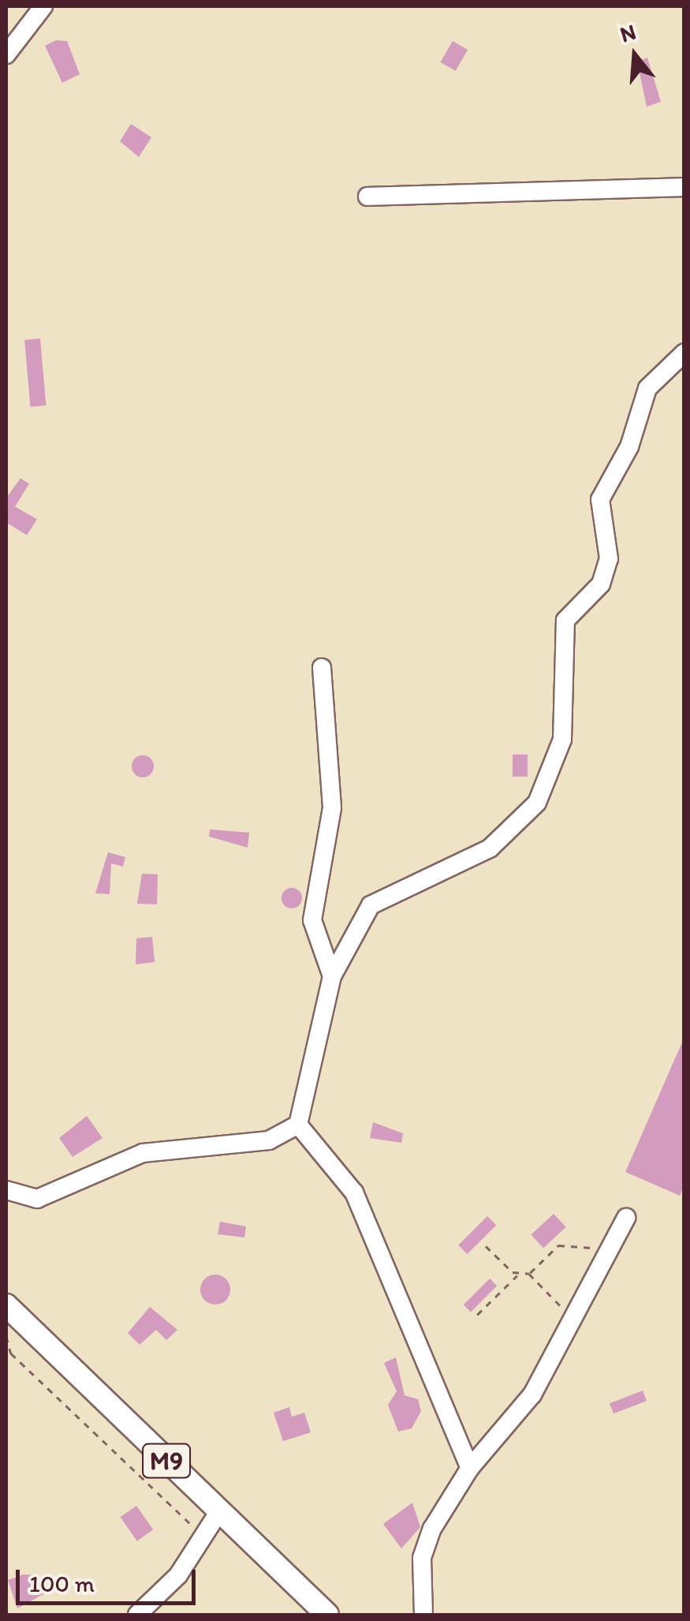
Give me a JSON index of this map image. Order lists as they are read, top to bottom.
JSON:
{
  "streets": {
    "main road": ["M9"]
  },
  "scale_bar": "100 m",
  "north": "top"
}
